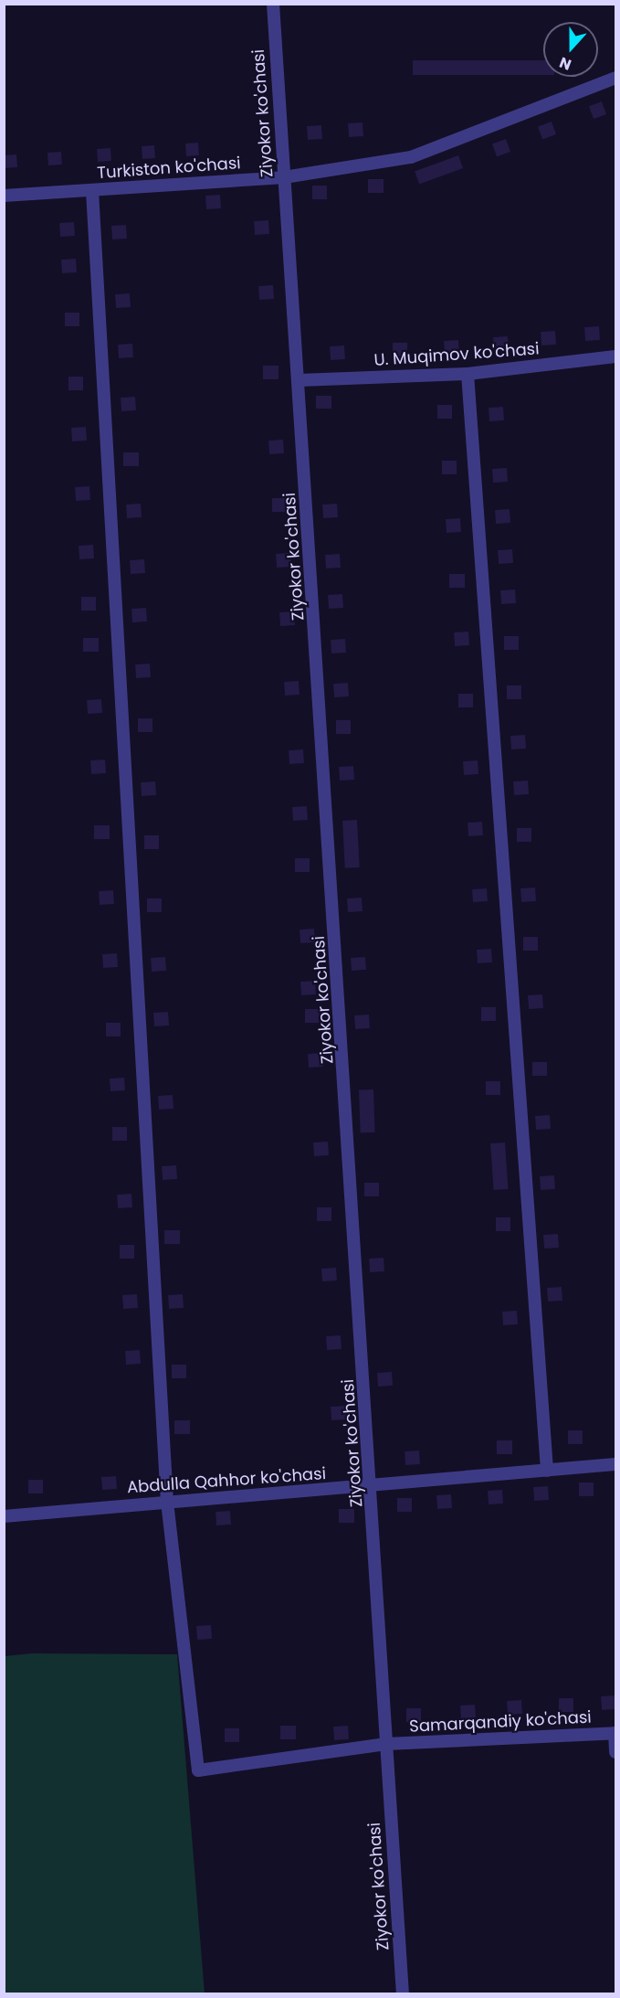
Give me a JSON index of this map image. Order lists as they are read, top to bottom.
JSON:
{
  "streets": {
    "street": [
      "Ziyokor ko'chasi",
      "Turkiston ko'chasi",
      "U. Muqimov ko'chasi",
      "Abdulla Qahhor ko'chasi",
      "Samarqandiy ko'chasi"
    ]
  },
  "crossings": [
    ["Ziyokor ko'chasi", "Turkiston ko'chasi"],
    ["Ziyokor ko'chasi", "U. Muqimov ko'chasi"],
    ["Ziyokor ko'chasi", "Abdulla Qahhor ko'chasi"],
    ["Ziyokor ko'chasi", "Samarqandiy ko'chasi"],
    ["Abdulla Qahhor ko'chasi", "Samarqandiy ko'chasi"]
  ],
  "north": "bottom"
}
